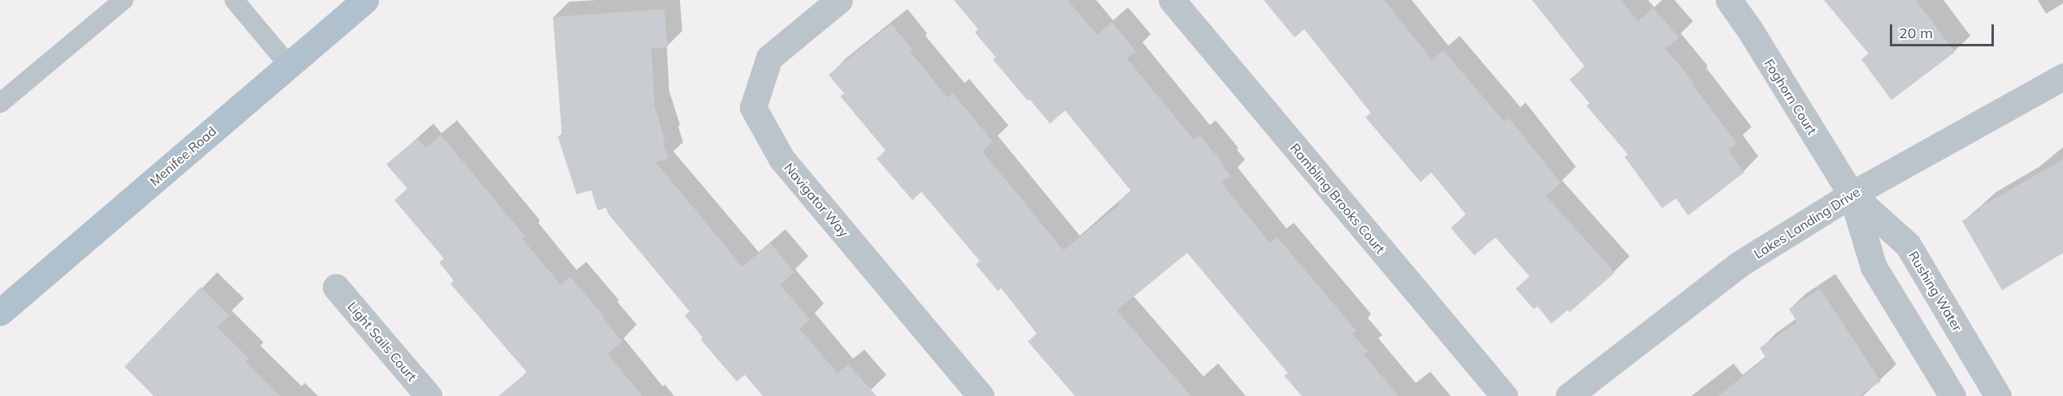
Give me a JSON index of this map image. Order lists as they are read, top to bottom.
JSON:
{
  "streets": {
    "main road": ["Menifee Road"],
    "street": [
      "Foghorn Court",
      "Rambling Brooks Court",
      "Navigator Way",
      "Lakes Landing Drive",
      "Rushing Water",
      "Light Sails Court"
    ]
  },
  "crossings": [
    ["Foghorn Court", "Lakes Landing Drive"],
    ["Foghorn Court", "Rushing Water"],
    ["Lakes Landing Drive", "Rushing Water"]
  ],
  "scale_bar": "20 m"
}
